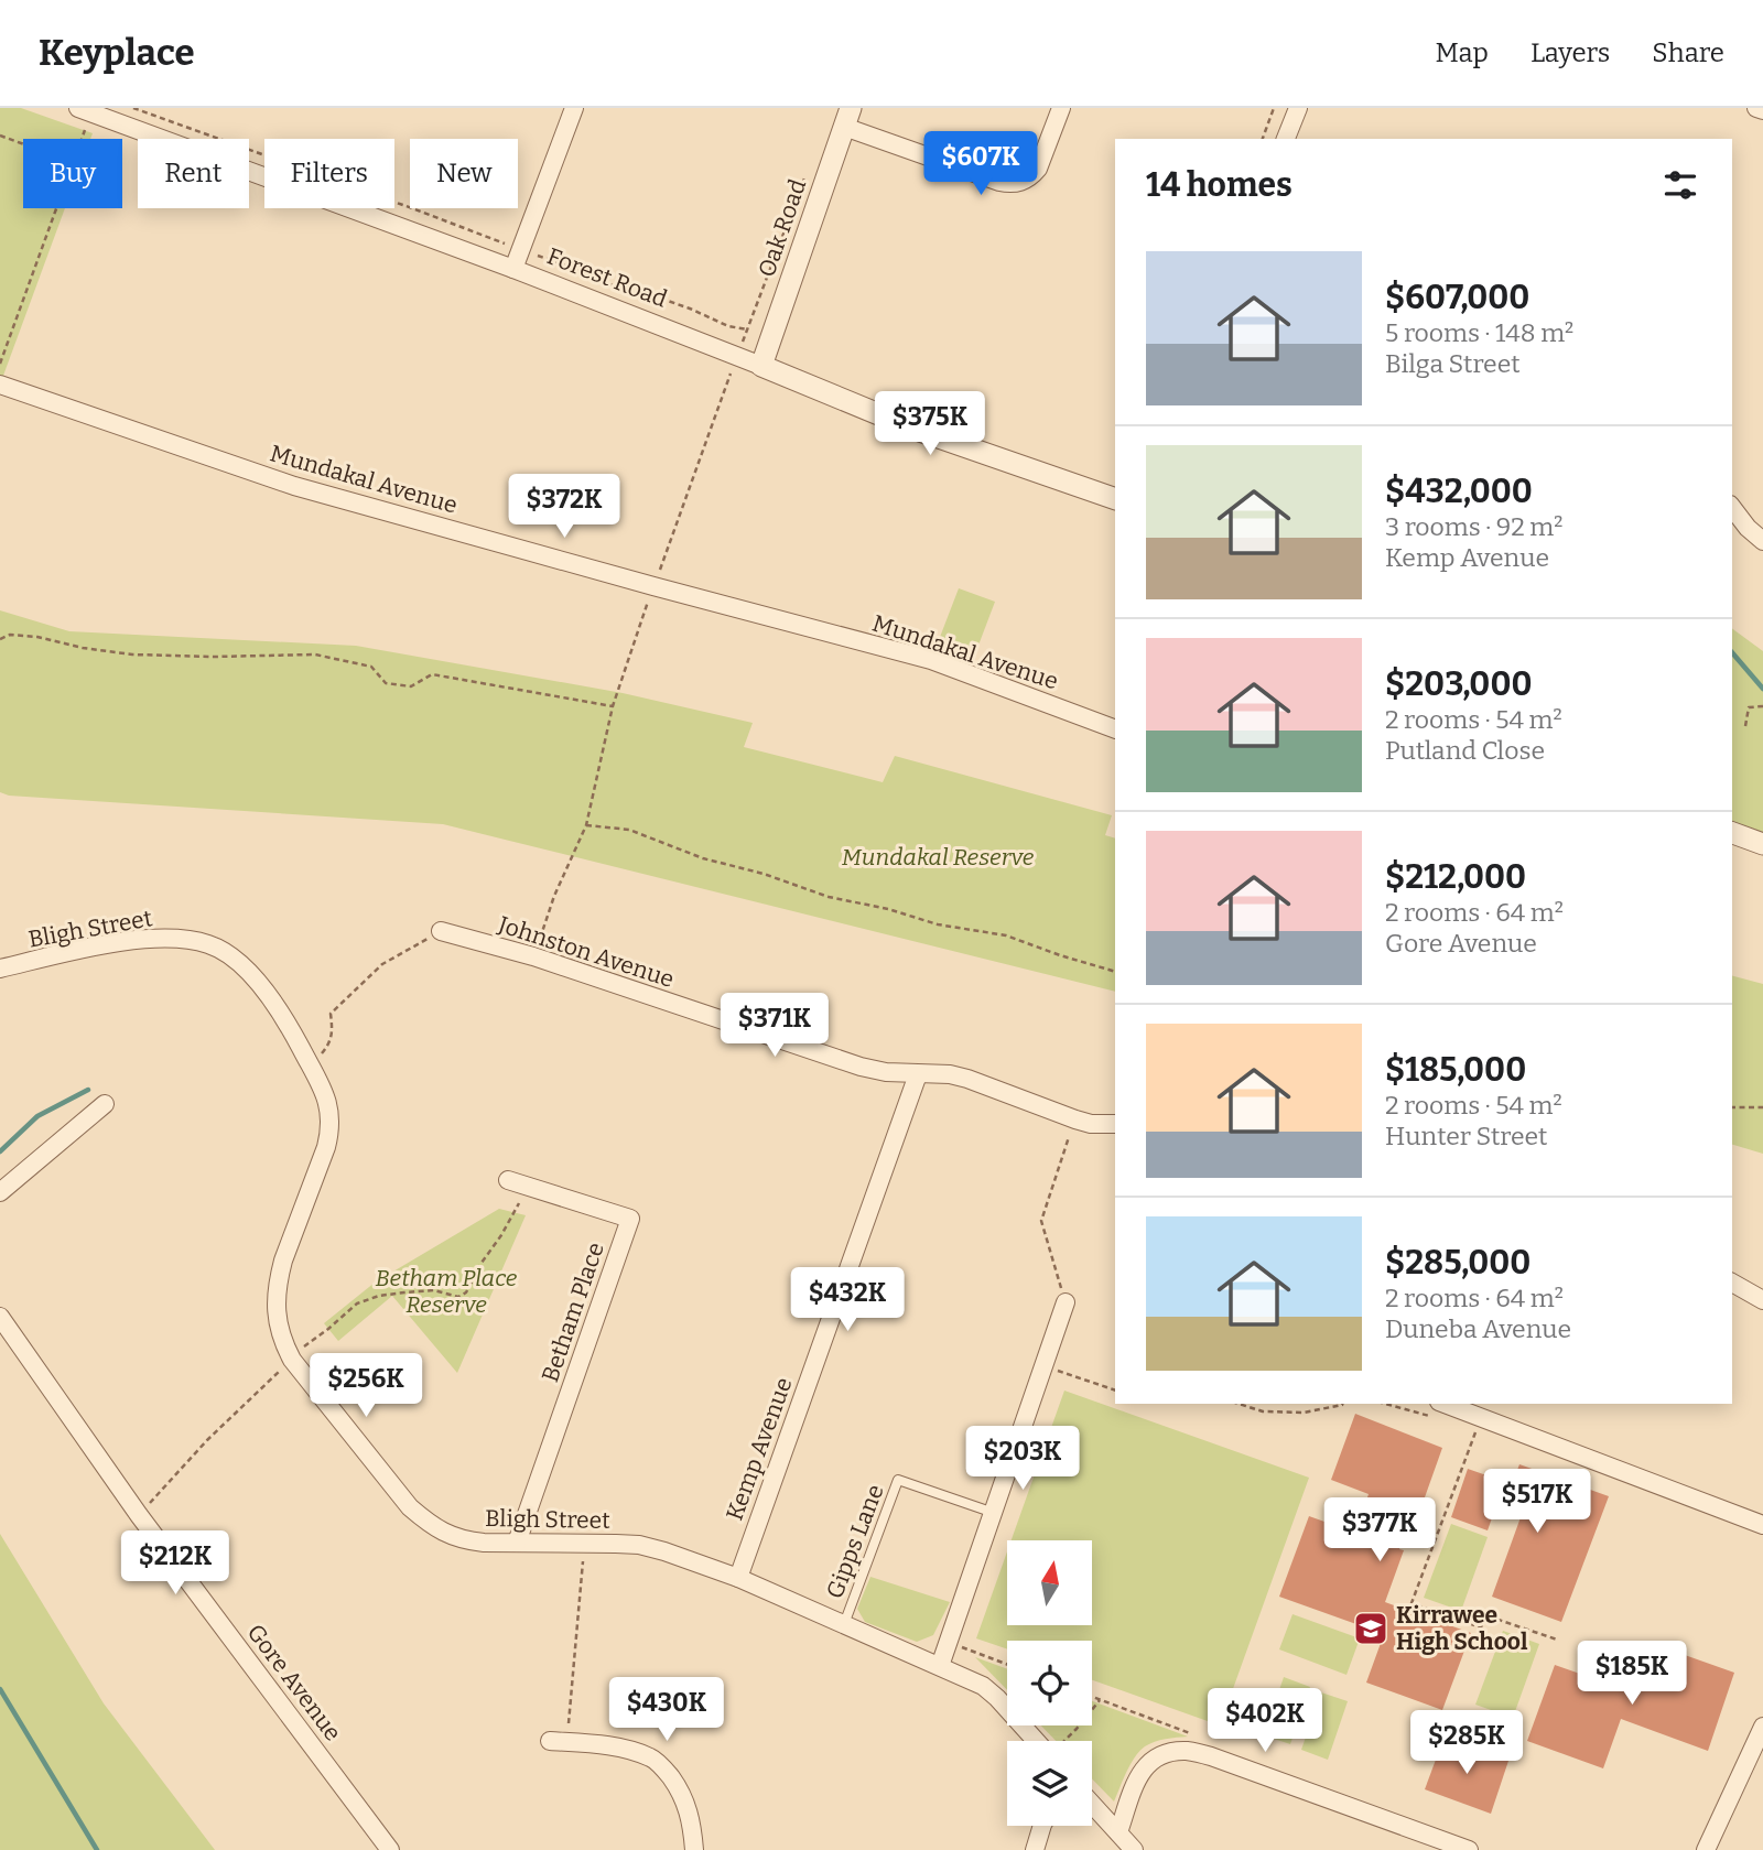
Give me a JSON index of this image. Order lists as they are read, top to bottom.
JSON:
{
  "streets": {
    "street": [
      "Oak Road",
      "Forest Road",
      "Mundakal Avenue",
      "Bligh Street",
      "Johnston Avenue",
      "Betham Place",
      "Kemp Avenue",
      "Gore Avenue"
    ],
    "lane": ["Gipps Lane"]
  },
  "crossings": [
    ["Oak Road", "Forest Road"],
    ["Bligh Street", "Betham Place"],
    ["Bligh Street", "Kemp Avenue"],
    ["Bligh Street", "Gipps Lane"],
    ["Johnston Avenue", "Kemp Avenue"]
  ],
  "parks": ["Mundakal Reserve", "Betham Place Reserve"],
  "places": {
    "school or university": ["Kirrawee High School"]
  },
  "north": "top",
  "page": {
    "header": "Keyplace",
    "nav": ["Map", "Layers", "Share"],
    "price": [
      "$607K",
      "$375K",
      "$372K",
      "$371K",
      "$432K",
      "$256K",
      "$203K",
      "$517K",
      "$377K",
      "$212K",
      "$185K",
      "$430K",
      "$402K",
      "$285K"
    ],
    "chip": [
      "Buy",
      "Rent",
      "Filters",
      "New"
    ],
    "heading": "14 homes",
    "list": [
      {
        "name": "$607,000",
        "note": "5 rooms · 148 m² · Bilga Street"
      },
      {
        "name": "$432,000",
        "note": "3 rooms · 92 m² · Kemp Avenue"
      },
      {
        "name": "$203,000",
        "note": "2 rooms · 54 m² · Putland Close"
      },
      {
        "name": "$212,000",
        "note": "2 rooms · 64 m² · Gore Avenue"
      },
      {
        "name": "$185,000",
        "note": "2 rooms · 54 m² · Hunter Street"
      },
      {
        "name": "$285,000",
        "note": "2 rooms · 64 m² · Duneba Avenue"
      }
    ]
  }
}
